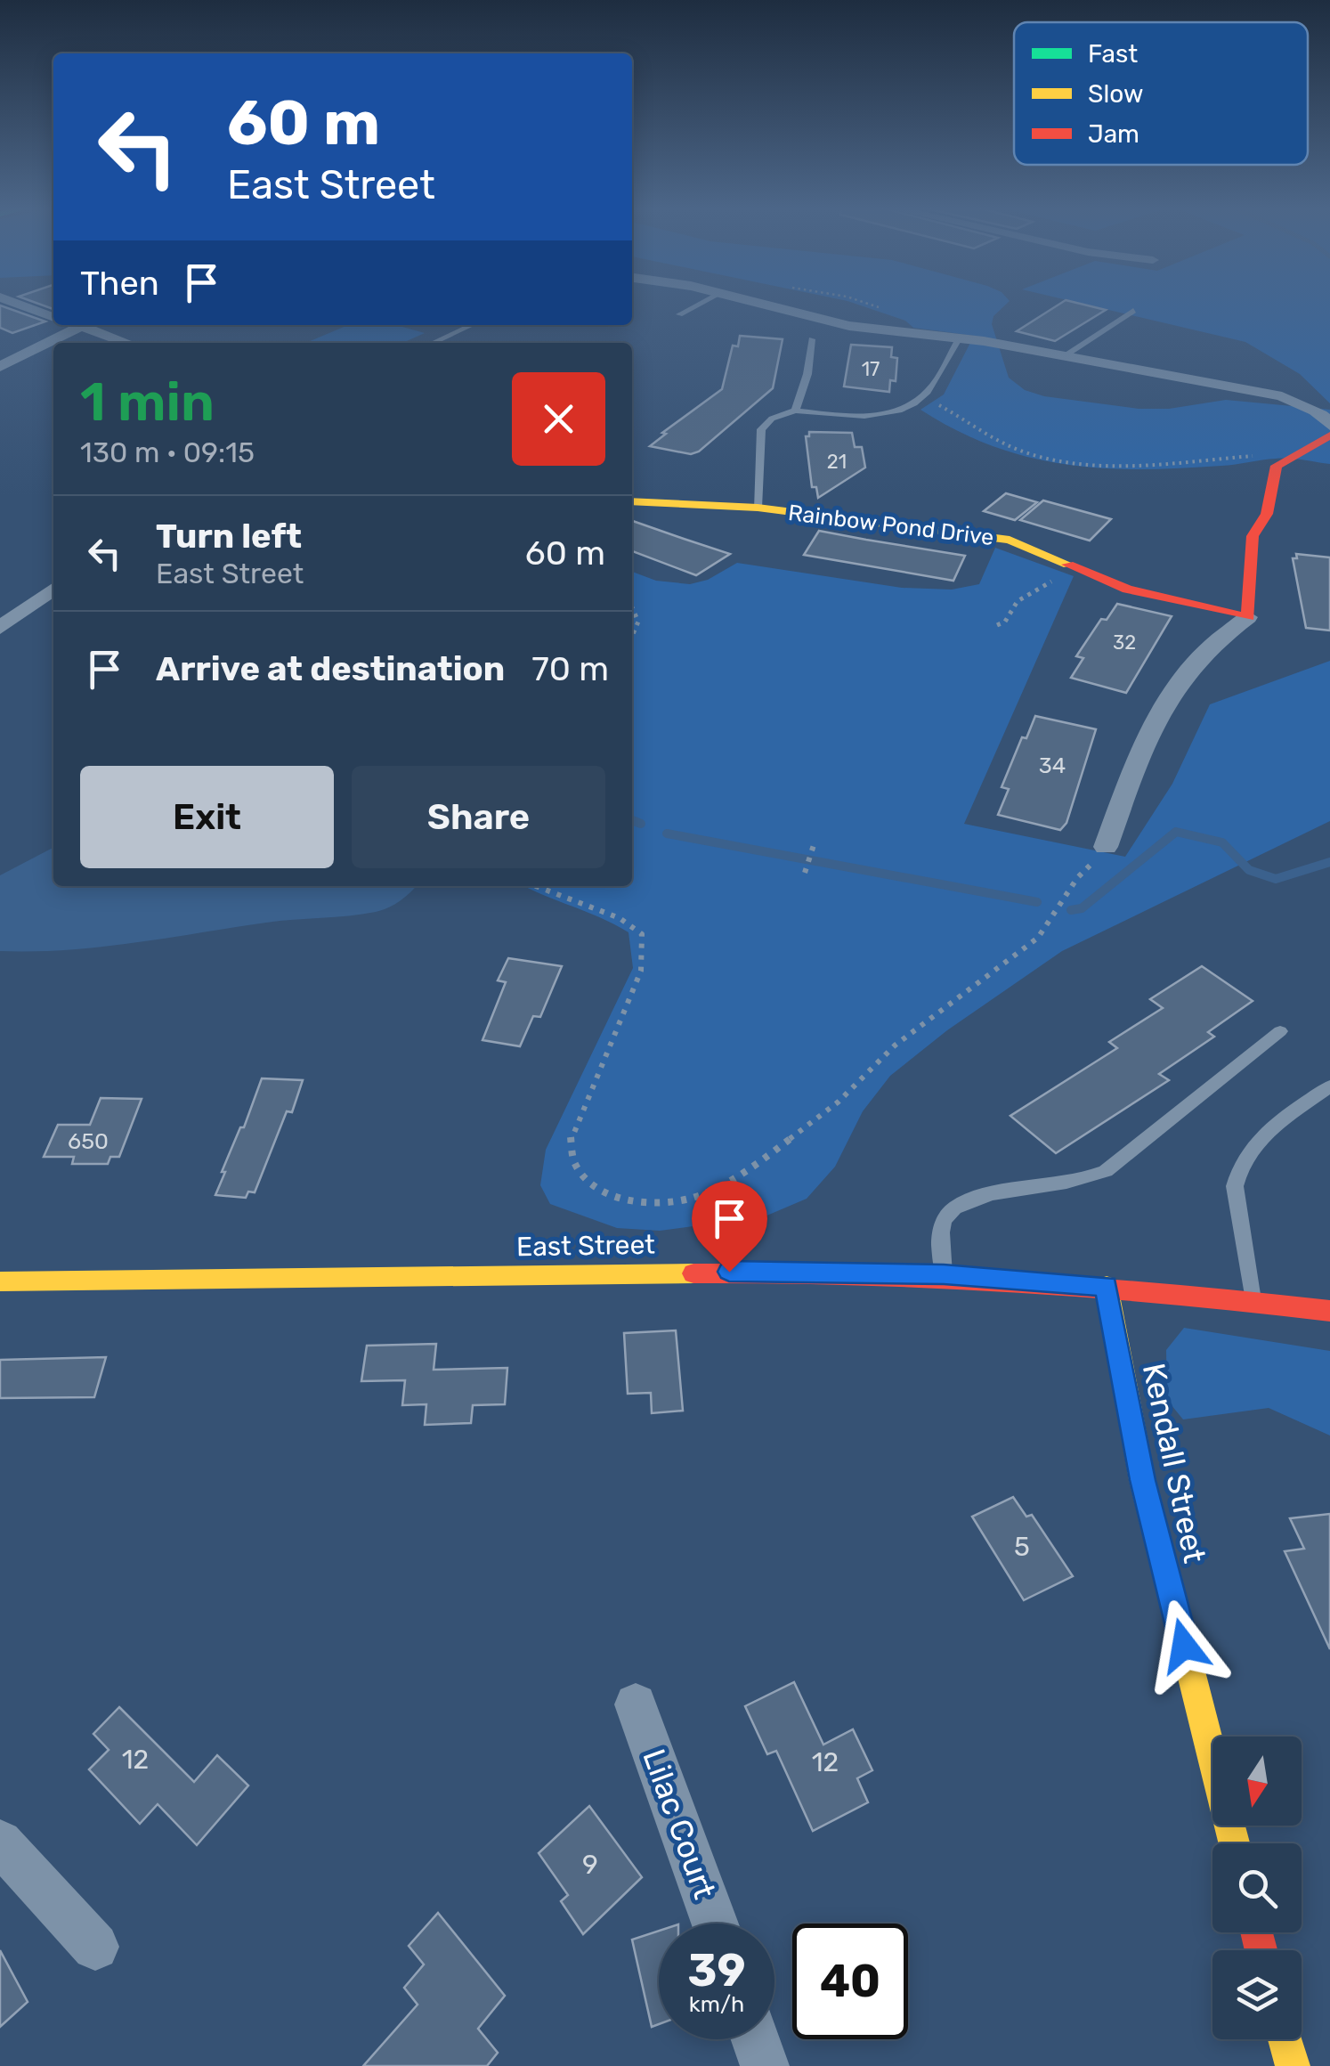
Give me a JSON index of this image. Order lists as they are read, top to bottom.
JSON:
{
  "streets": {
    "street": [
      "Rainbow Pond Drive",
      "East Street",
      "Kendall Street",
      "Lilac Court"
    ]
  },
  "crossings": [
    ["East Street", "Kendall Street"]
  ],
  "house_numbers": [
    "17",
    "21",
    "32",
    "34",
    "650",
    "5",
    "12",
    "12",
    "9"
  ],
  "legend": ["Fast", "Slow", "Jam"],
  "north": "bottom",
  "page": {
    "turn": ["60 m", "East Street"],
    "then": "Then",
    "heading": ["1 min", "130 m · 09:15"],
    "list": [
      {
        "name": "Turn left",
        "note": "East Street",
        "value": "60 m"
      },
      {
        "name": "Arrive at destination",
        "value": "70 m"
      }
    ],
    "buttons": ["Exit", "Share"],
    "speed": "39 km/h",
    "limit": "40"
  }
}
